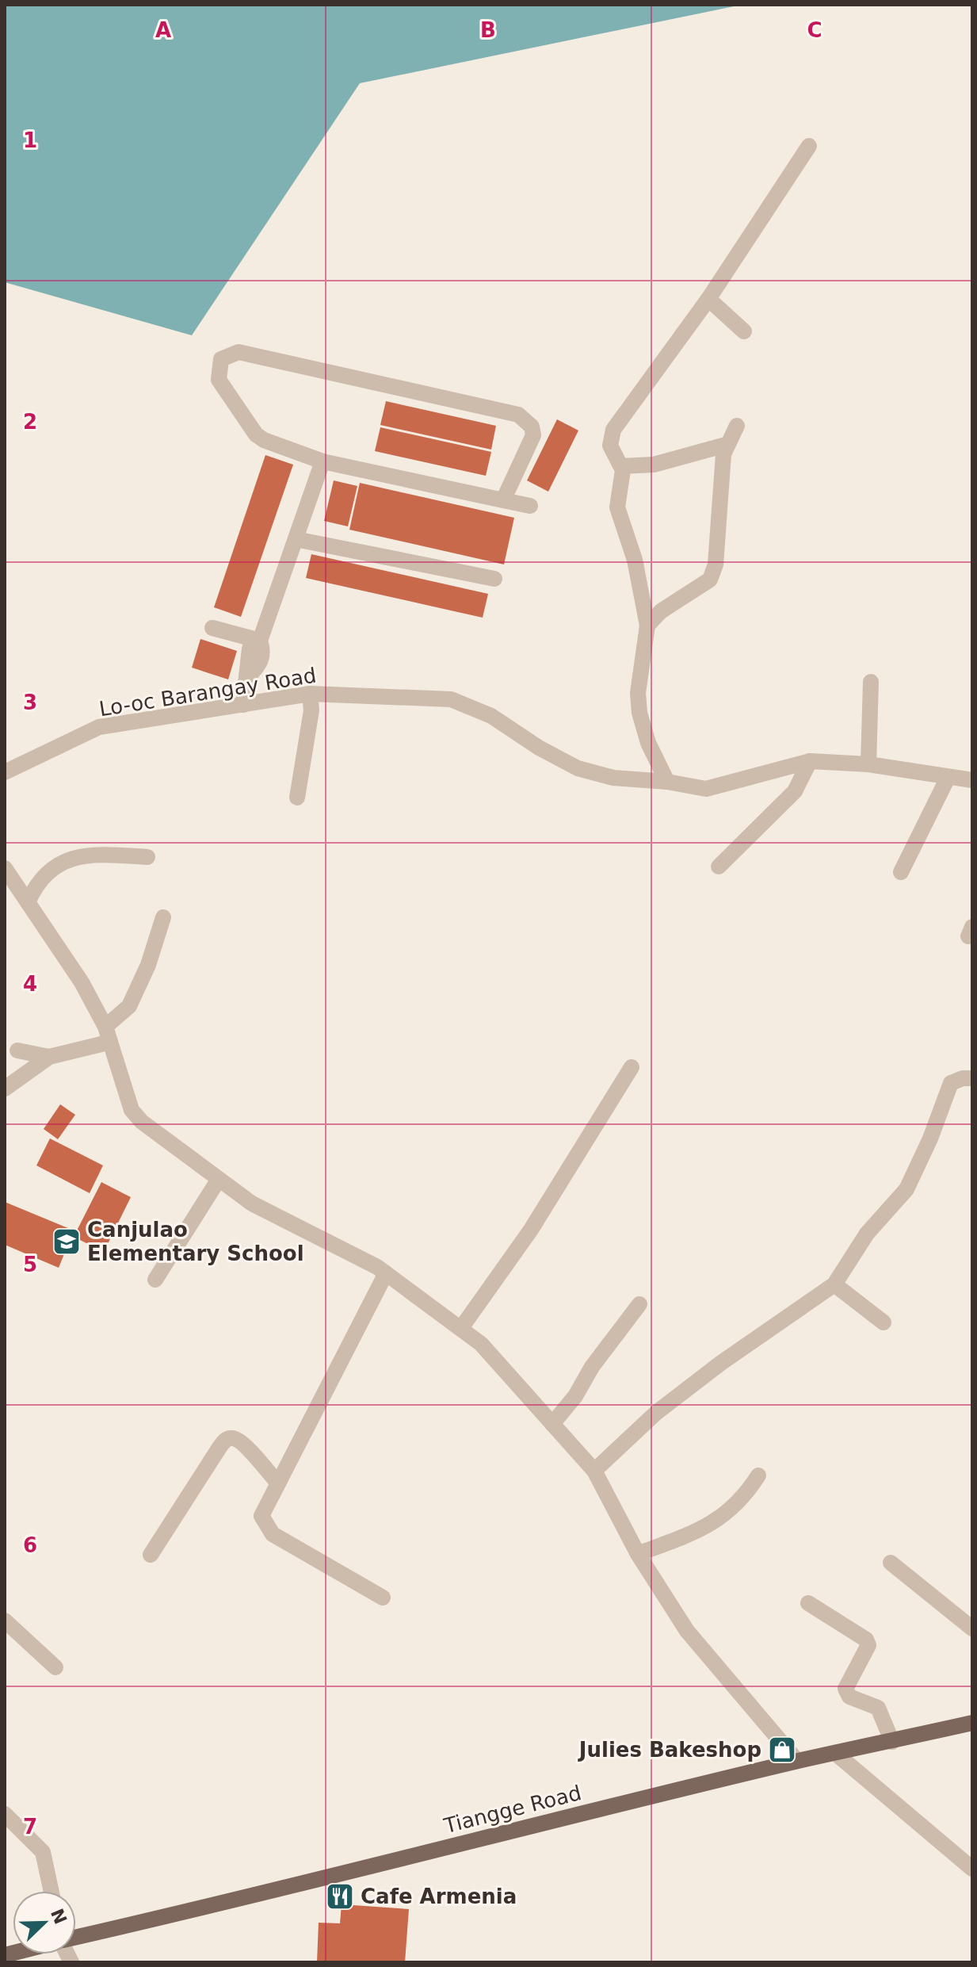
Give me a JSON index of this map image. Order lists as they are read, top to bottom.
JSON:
{
  "streets": {
    "main road": ["Tiangge Road"],
    "street": ["Lo-oc Barangay Road"]
  },
  "places": {
    "school or university": ["Canjulao Elementary School"],
    "shop": ["Julies Bakeshop"],
    "restaurant": ["Cafe Armenia"]
  },
  "north": "top right",
  "grid": {
    "columns": ["A", "B", "C"],
    "rows": [
      "1",
      "2",
      "3",
      "4",
      "5",
      "6",
      "7"
    ]
  }
}
